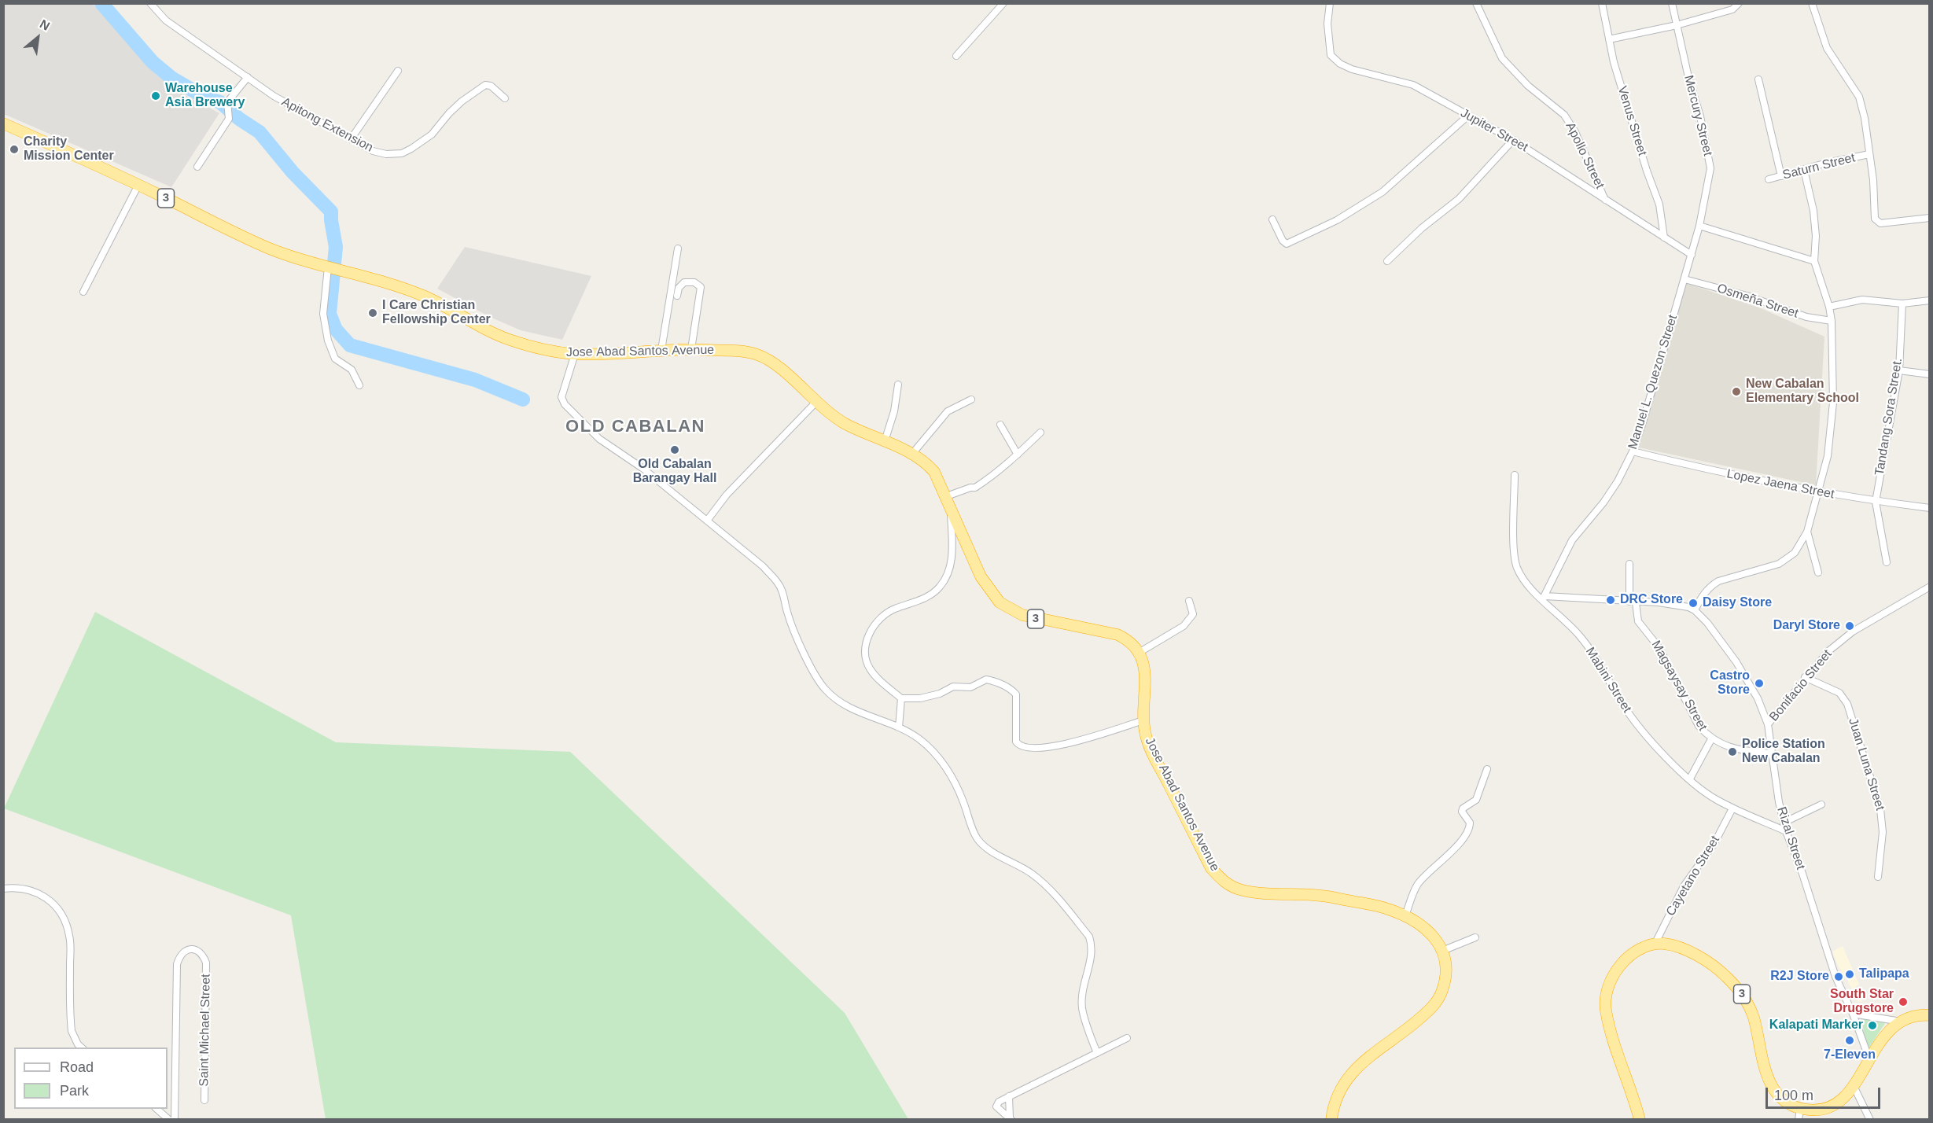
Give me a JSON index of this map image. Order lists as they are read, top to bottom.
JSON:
{
  "streets": {
    "highway": ["3", "Jose Abad Santos Avenue"],
    "street": [
      "Mercury Street",
      "Venus Street",
      "Apitong Extension",
      "Jupiter Street",
      "Apollo Street",
      "Saturn Street",
      "Osmeña Street",
      "Manuel L. Quezon Street",
      "Tandang Sora Street.",
      "Lopez Jaena Street",
      "Mabini Street",
      "Magsaysay Street",
      "Bonifacio Street",
      "Juan Luna Street",
      "Rizal Street",
      "Cayetano Street",
      "Saint Michael Street"
    ]
  },
  "crossings": [
    ["Mercury Street", "Jupiter Street"],
    ["Mercury Street", "Manuel L. Quezon Street"],
    ["Venus Street", "Jupiter Street"],
    ["Jupiter Street", "Apollo Street"],
    ["Jupiter Street", "Manuel L. Quezon Street"],
    ["3", "Rizal Street"],
    ["3", "Cayetano Street"],
    ["Osmeña Street", "Manuel L. Quezon Street"],
    ["Manuel L. Quezon Street", "Lopez Jaena Street"],
    ["Manuel L. Quezon Street", "Mabini Street"],
    ["Tandang Sora Street.", "Lopez Jaena Street"],
    ["Mabini Street", "Rizal Street"],
    ["Mabini Street", "Cayetano Street"],
    ["Magsaysay Street", "Rizal Street"],
    ["Bonifacio Street", "Juan Luna Street"],
    ["Bonifacio Street", "Rizal Street"]
  ],
  "districts": ["OLD CABALAN"],
  "places": [
    "Warehouse Asia Brewery",
    "Charity Mission Center",
    "I Care Christian Fellowship Center",
    "New Cabalan Elementary School",
    "Old Cabalan Barangay Hall",
    "DRC Store",
    "Daisy Store",
    "Daryl Store",
    "Castro Store",
    "Police Station New Cabalan",
    "Talipapa",
    "R2J Store",
    "South Star Drugstore",
    "Kalapati Marker",
    "7-Eleven"
  ],
  "legend": ["Road", "Park"],
  "scale_bar": "100 m",
  "north": "top right"
}
